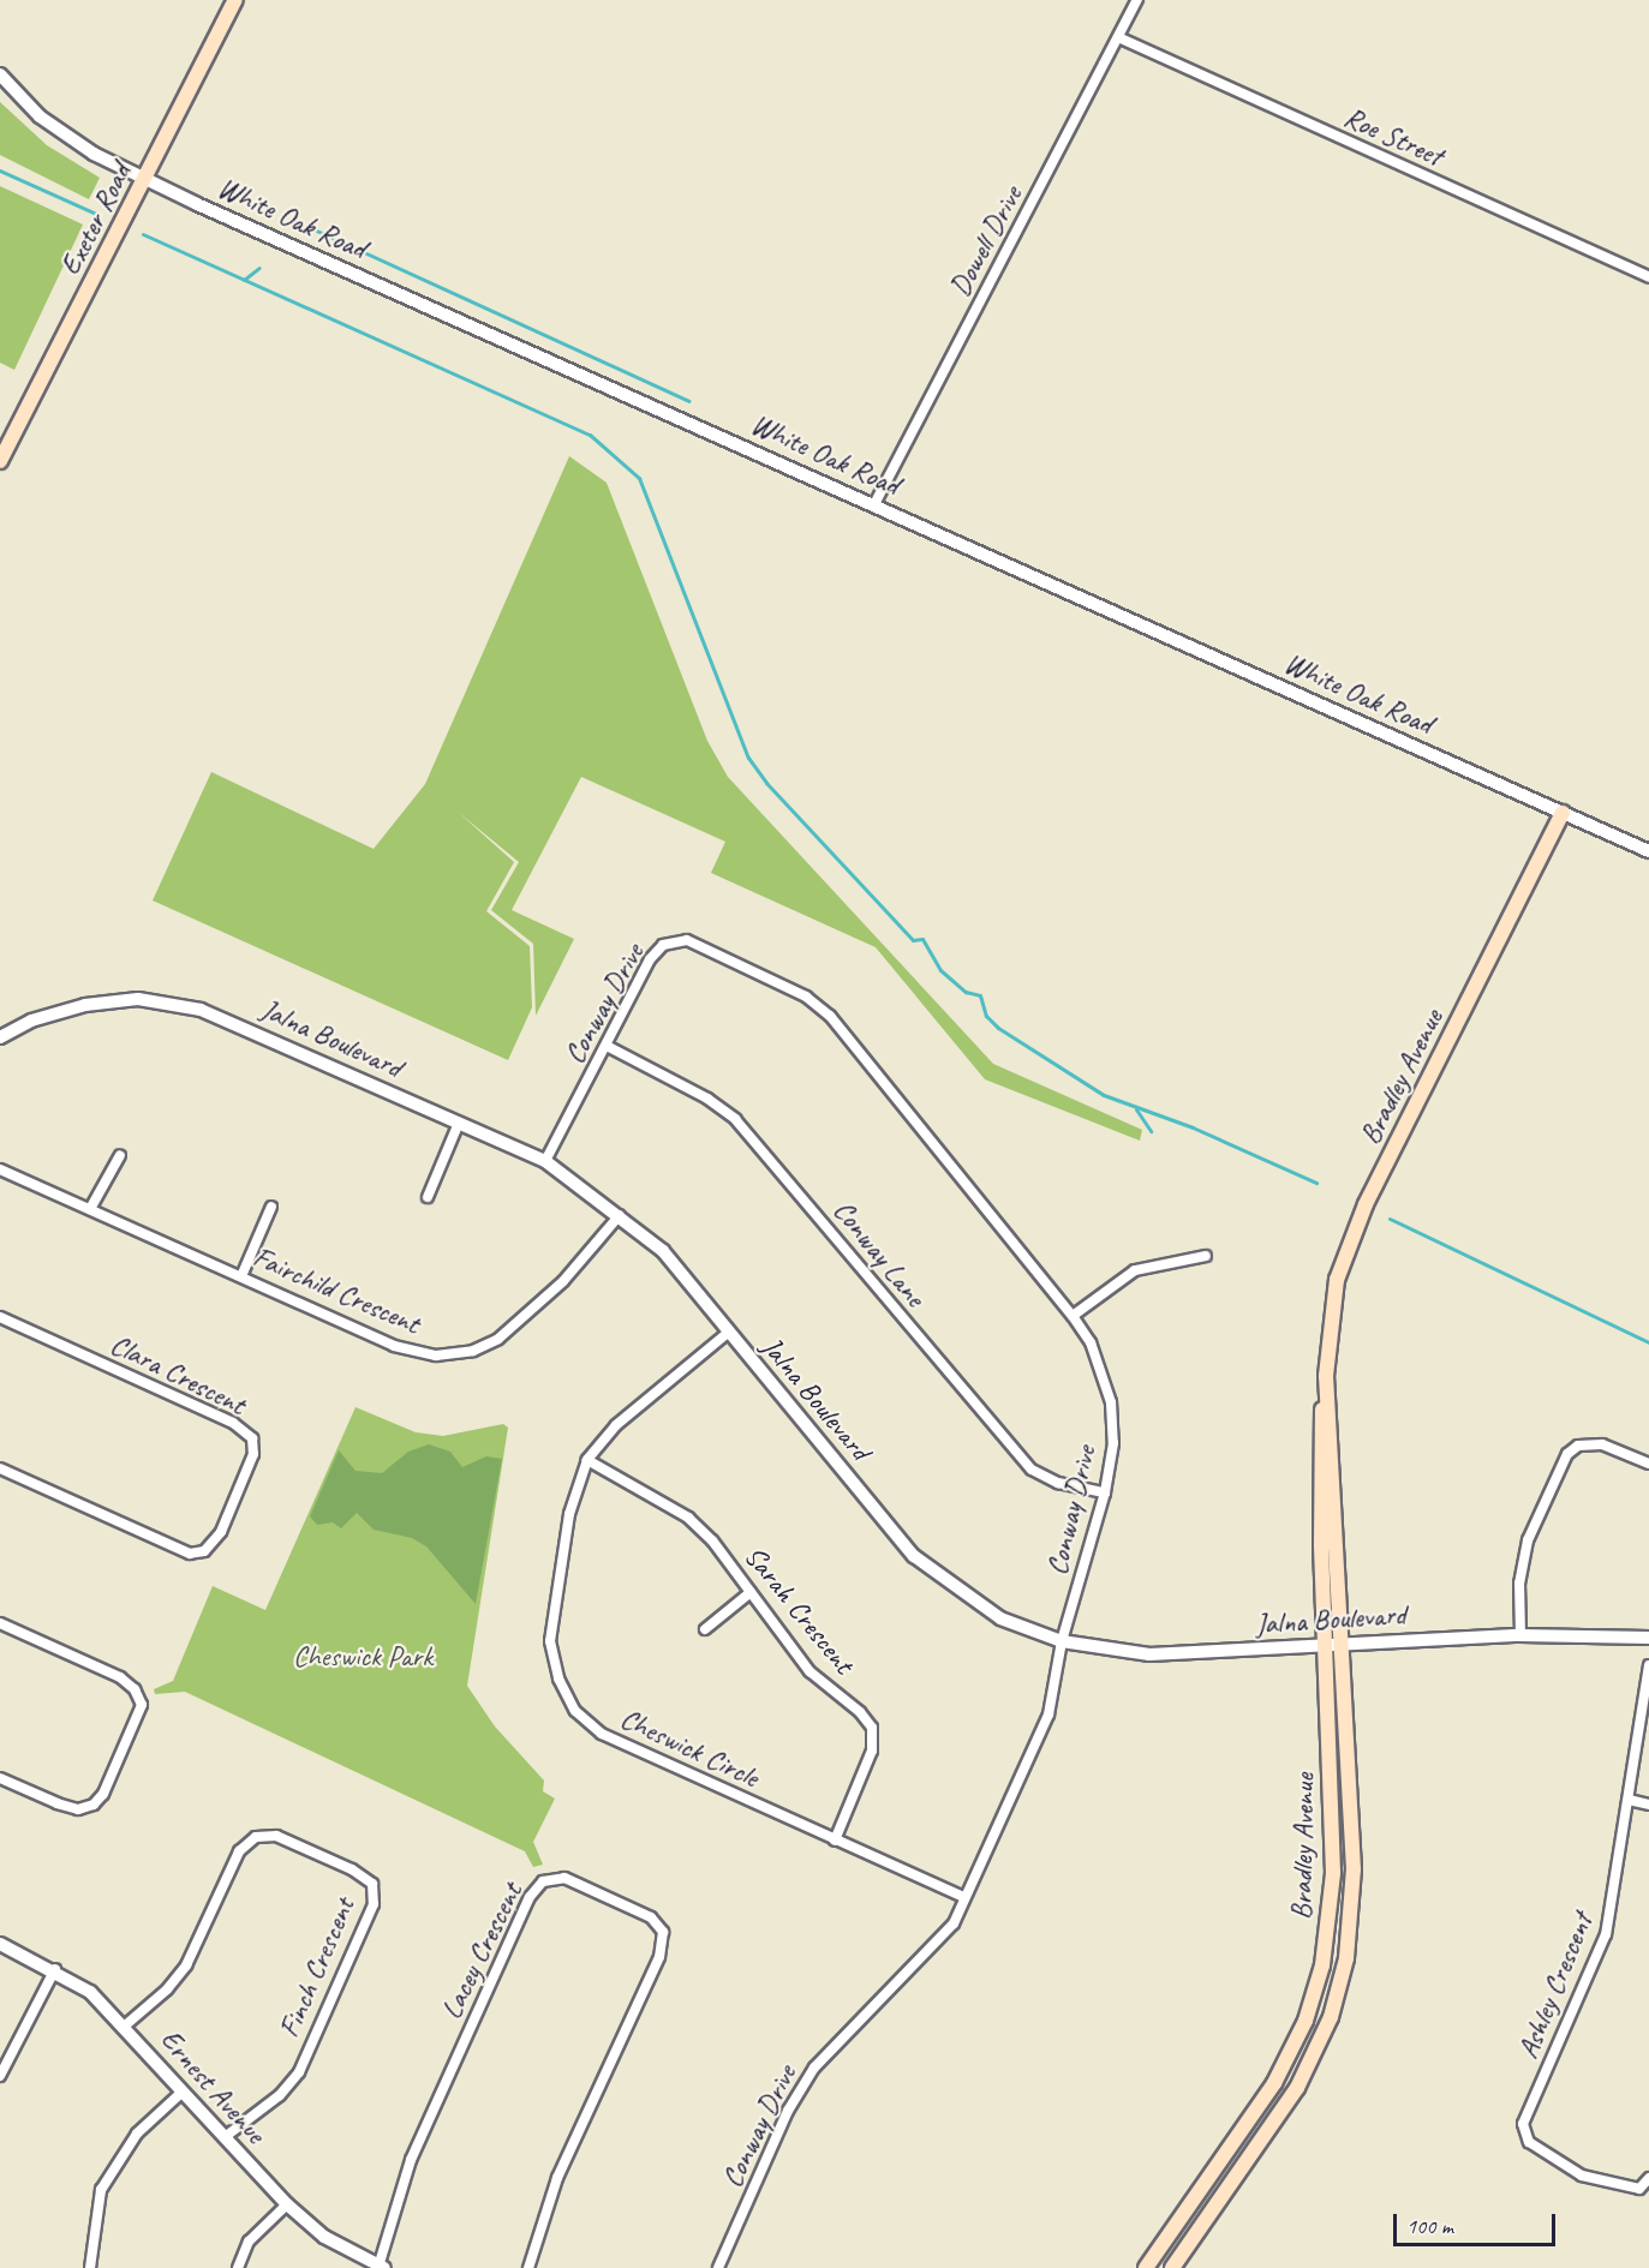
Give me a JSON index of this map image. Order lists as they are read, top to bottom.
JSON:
{
  "streets": {
    "main road": ["Exeter Road", "Bradley Avenue"],
    "street": [
      "Roe Street",
      "White Oak Road",
      "Dowell Drive",
      "Conway Drive",
      "Jalna Boulevard",
      "Conway Lane",
      "Fairchild Crescent",
      "Clara Crescent",
      "Sarah Crescent",
      "Cheswick Circle",
      "Lacey Crescent",
      "Finch Crescent",
      "Ashley Crescent",
      "Ernest Avenue"
    ]
  },
  "crossings": [
    ["Roe Street", "Dowell Drive"],
    ["White Oak Road", "Exeter Road"],
    ["White Oak Road", "Dowell Drive"],
    ["White Oak Road", "Bradley Avenue"],
    ["Conway Drive", "Jalna Boulevard"],
    ["Conway Drive", "Conway Lane"],
    ["Conway Drive", "Cheswick Circle"],
    ["Jalna Boulevard", "Bradley Avenue"],
    ["Jalna Boulevard", "Fairchild Crescent"],
    ["Jalna Boulevard", "Cheswick Circle"],
    ["Sarah Crescent", "Cheswick Circle"],
    ["Lacey Crescent", "Ernest Avenue"],
    ["Finch Crescent", "Ernest Avenue"]
  ],
  "parks": ["Cheswick Park"],
  "scale_bar": "100 m"
}
